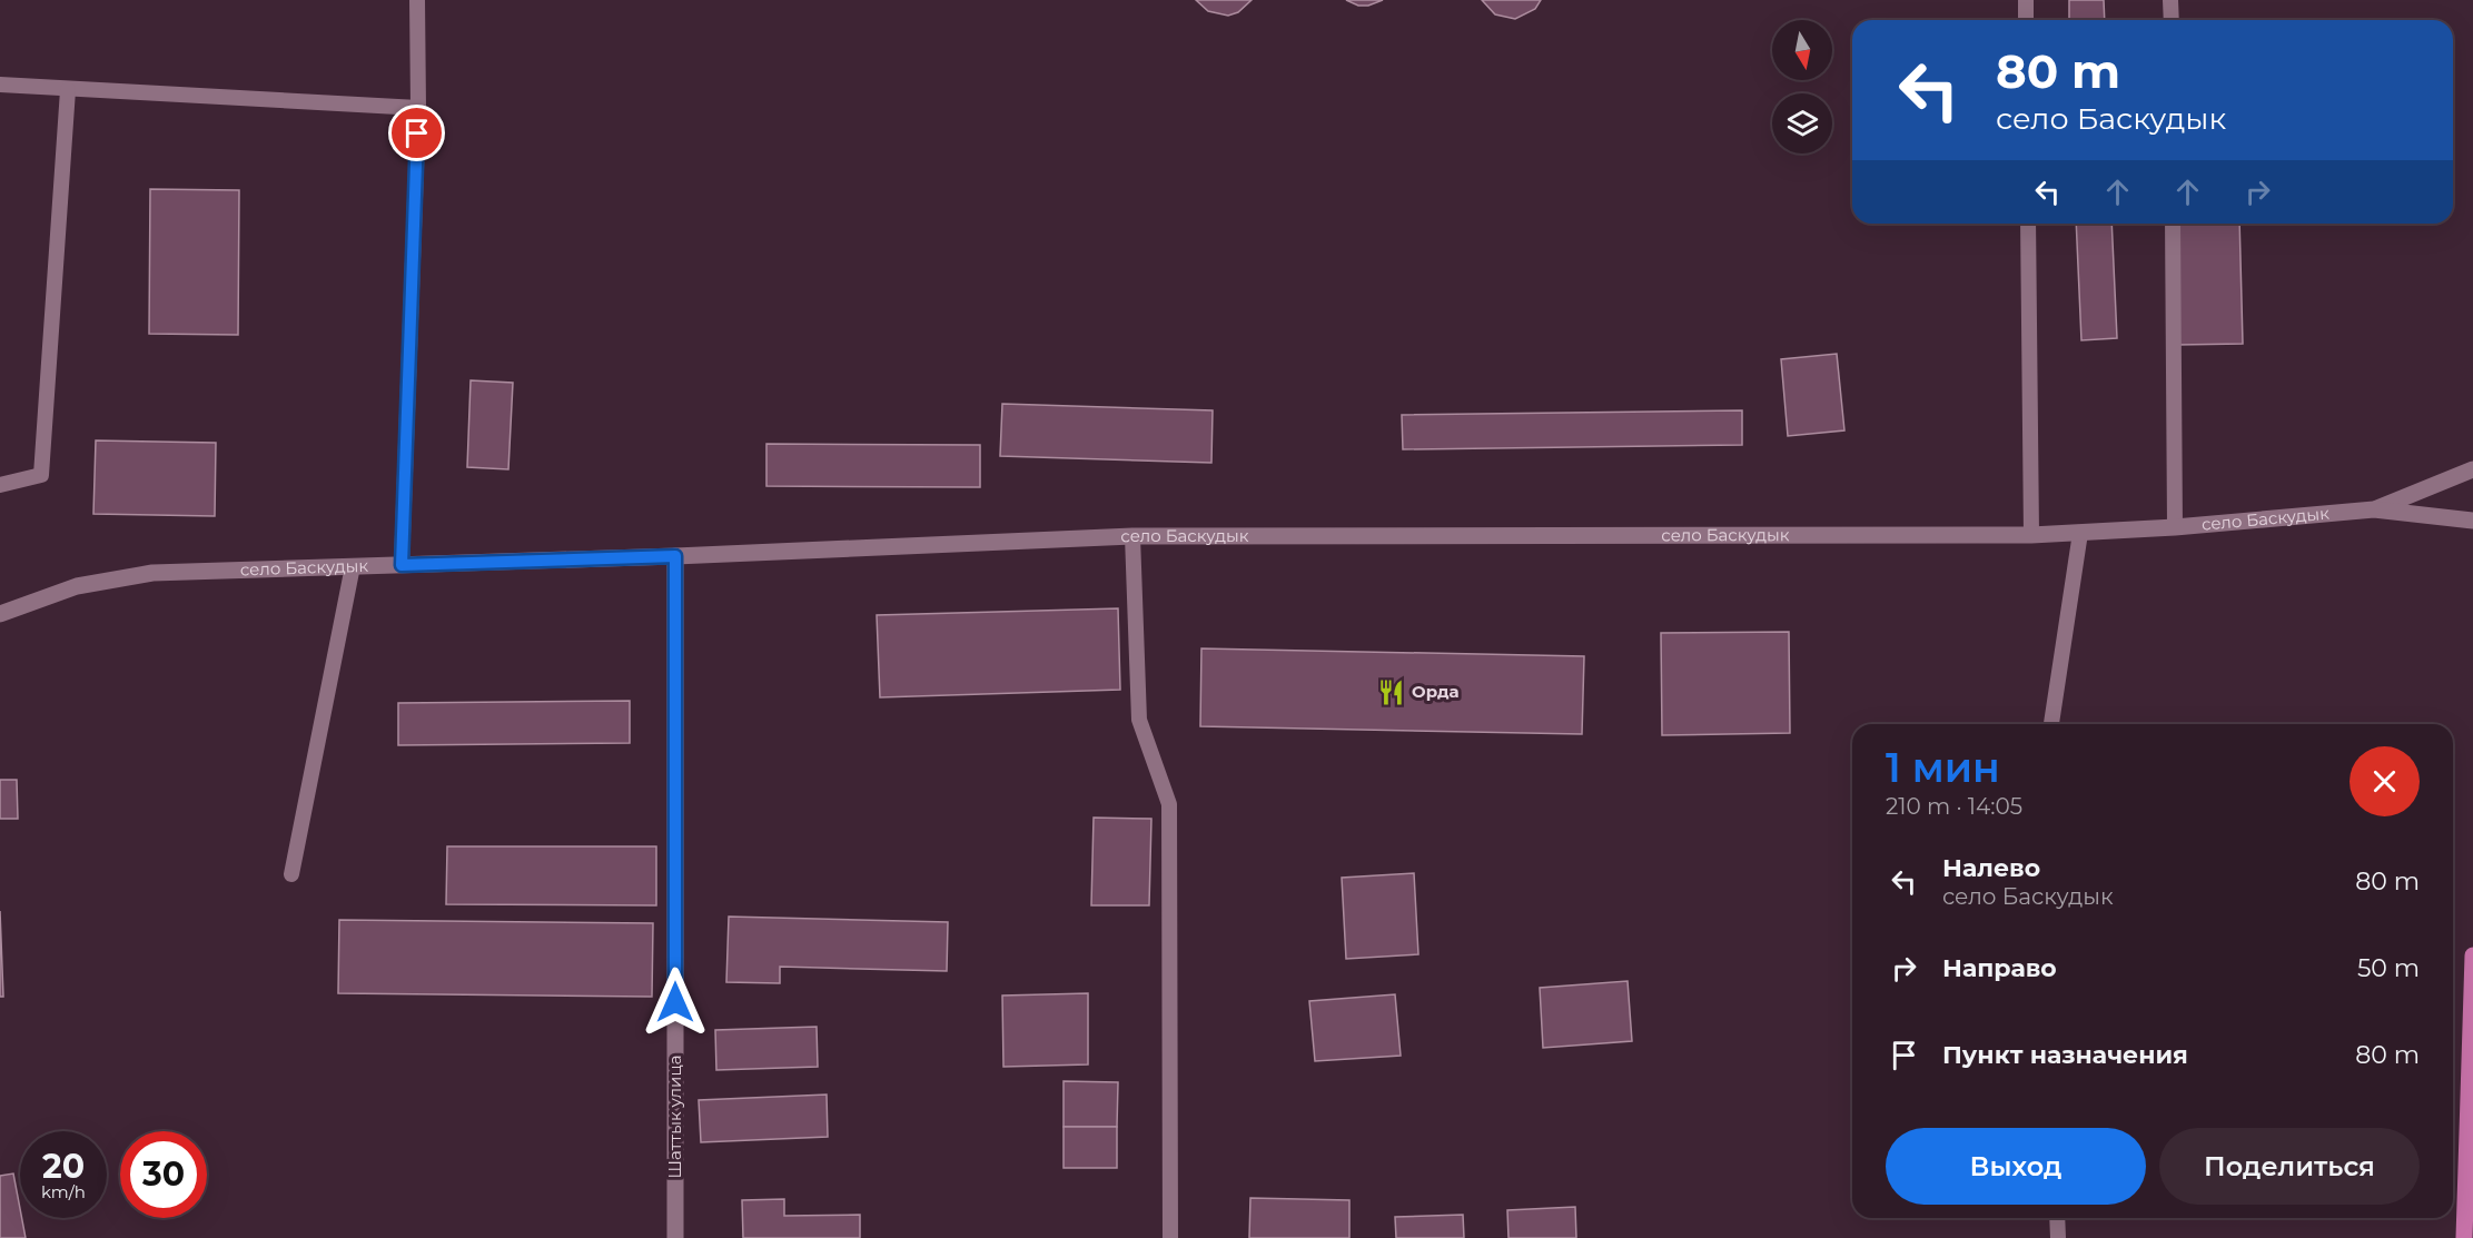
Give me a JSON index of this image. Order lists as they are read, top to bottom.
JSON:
{
  "streets": {
    "street": ["село Баскудык", "Шаттык улица"]
  },
  "crossings": [
    ["село Баскудык", "Шаттык улица"]
  ],
  "places": {
    "restaurant": ["Орда"]
  },
  "north": "bottom",
  "page": {
    "turn": ["80 m", "село Баскудык"],
    "heading": ["1 мин", "210 m · 14:05"],
    "list": [
      {
        "name": "Налево",
        "note": "село Баскудык",
        "value": "80 m"
      },
      {
        "name": "Направо",
        "value": "50 m"
      },
      {
        "name": "Пункт назначения",
        "value": "80 m"
      }
    ],
    "buttons": ["Выход", "Поделиться"],
    "speed": "20 km/h",
    "limit": "30"
  }
}
